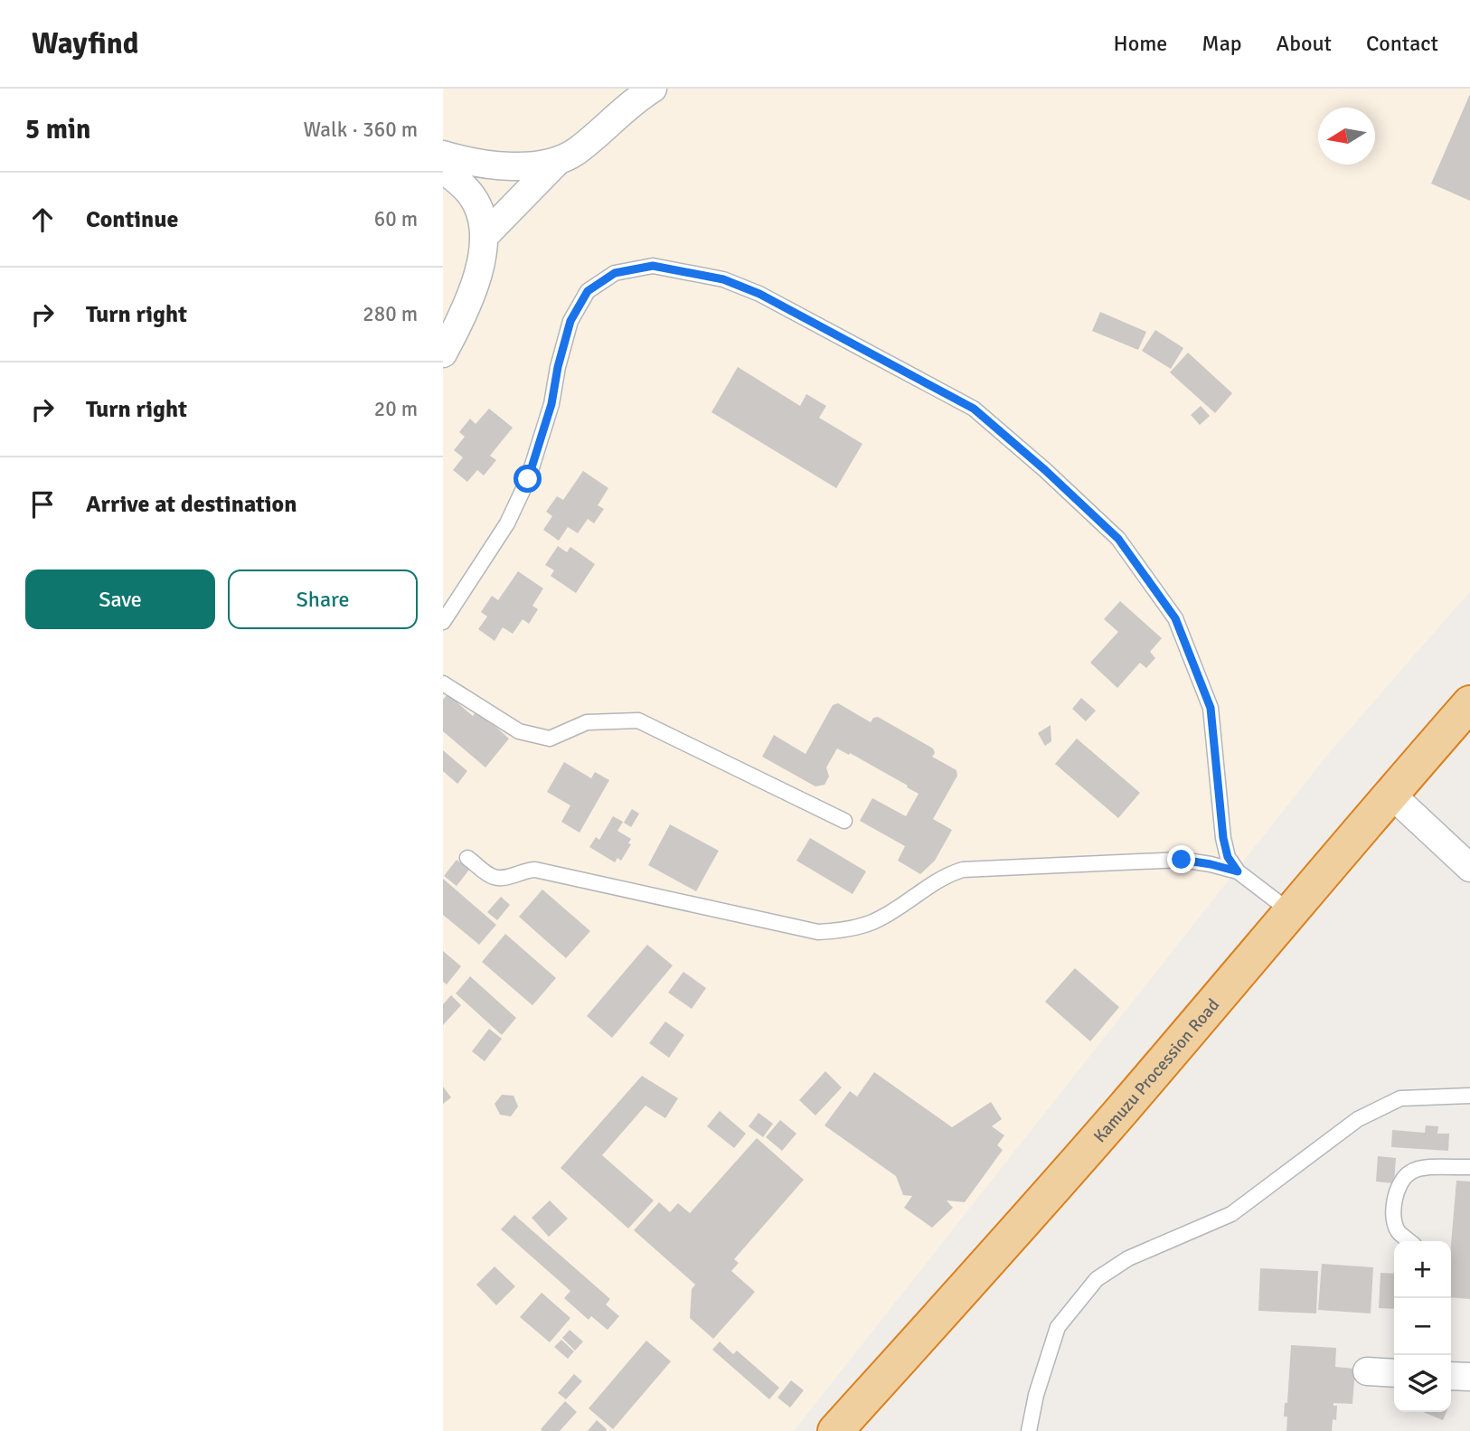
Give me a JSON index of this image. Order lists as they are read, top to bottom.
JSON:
{
  "streets": {
    "highway": ["Kamuzu Procession Road"]
  },
  "north": "left",
  "page": {
    "header": "Wayfind",
    "nav": [
      "Home",
      "Map",
      "About",
      "Contact"
    ],
    "heading": ["5 min", "Walk · 360 m"],
    "list": [
      ["Continue", "60 m"],
      ["Turn right", "280 m"],
      ["Turn right", "20 m"],
      "Arrive at destination"
    ],
    "buttons": ["Save", "Share"],
    "map_buttons": ["+", "−"]
  }
}
